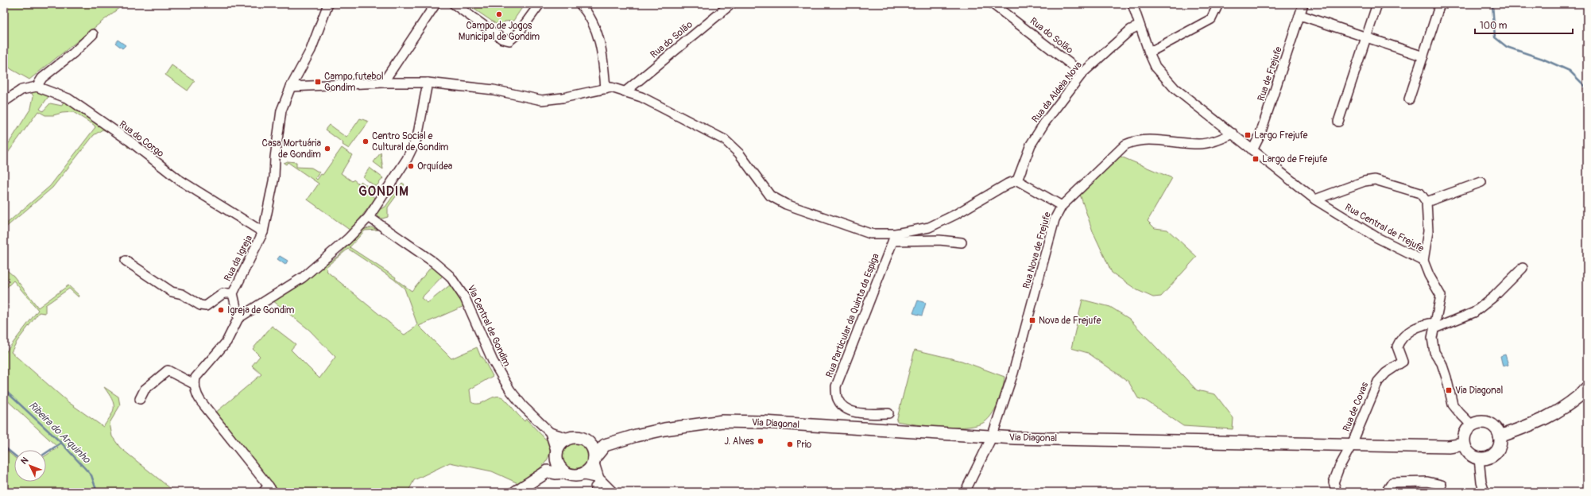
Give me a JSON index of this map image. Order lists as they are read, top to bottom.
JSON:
{
  "streets": {
    "main road": ["Via Diagonal"],
    "street": [
      "Rua do Solão",
      "Rua de Frejufe",
      "Rua da Aldeia Nova",
      "Rua do Corgo",
      "Rua Central de Frejufe",
      "Rua Nova de Frejufe",
      "Rua da Igreja",
      "Rua Particular da Quinta da Espiga",
      "Via Central de Gondim",
      "Rua de Covas"
    ]
  },
  "crossings": [
    ["Rua do Solão", "Rua da Aldeia Nova"],
    ["Rua de Frejufe", "Rua Central de Frejufe"],
    ["Rua do Corgo", "Rua da Igreja"],
    ["Rua Central de Frejufe", "Rua de Covas"],
    ["Rua Central de Frejufe", "Via Diagonal"],
    ["Rua Nova de Frejufe", "Via Diagonal"],
    ["Via Central de Gondim", "Via Diagonal"],
    ["Rua de Covas", "Via Diagonal"]
  ],
  "districts": ["GONDIM"],
  "water": ["Ribeira do Arquinho"],
  "places": {
    "other": [
      "Campo de Jogos Municipal de Gondim",
      "Centro Social e Cultural de Gondim",
      "Casa Mortuária de Gondim",
      "Orquídea",
      "Igreja de Gondim",
      "J. Alves",
      "Prio"
    ],
    "transit": [
      "Campo futebol Gondim",
      "Largo Frejufe",
      "Largo de Frejufe",
      "Nova de Frejufe",
      "Via Diagonal"
    ]
  },
  "scale_bar": "100 m",
  "north": "top left"
}
